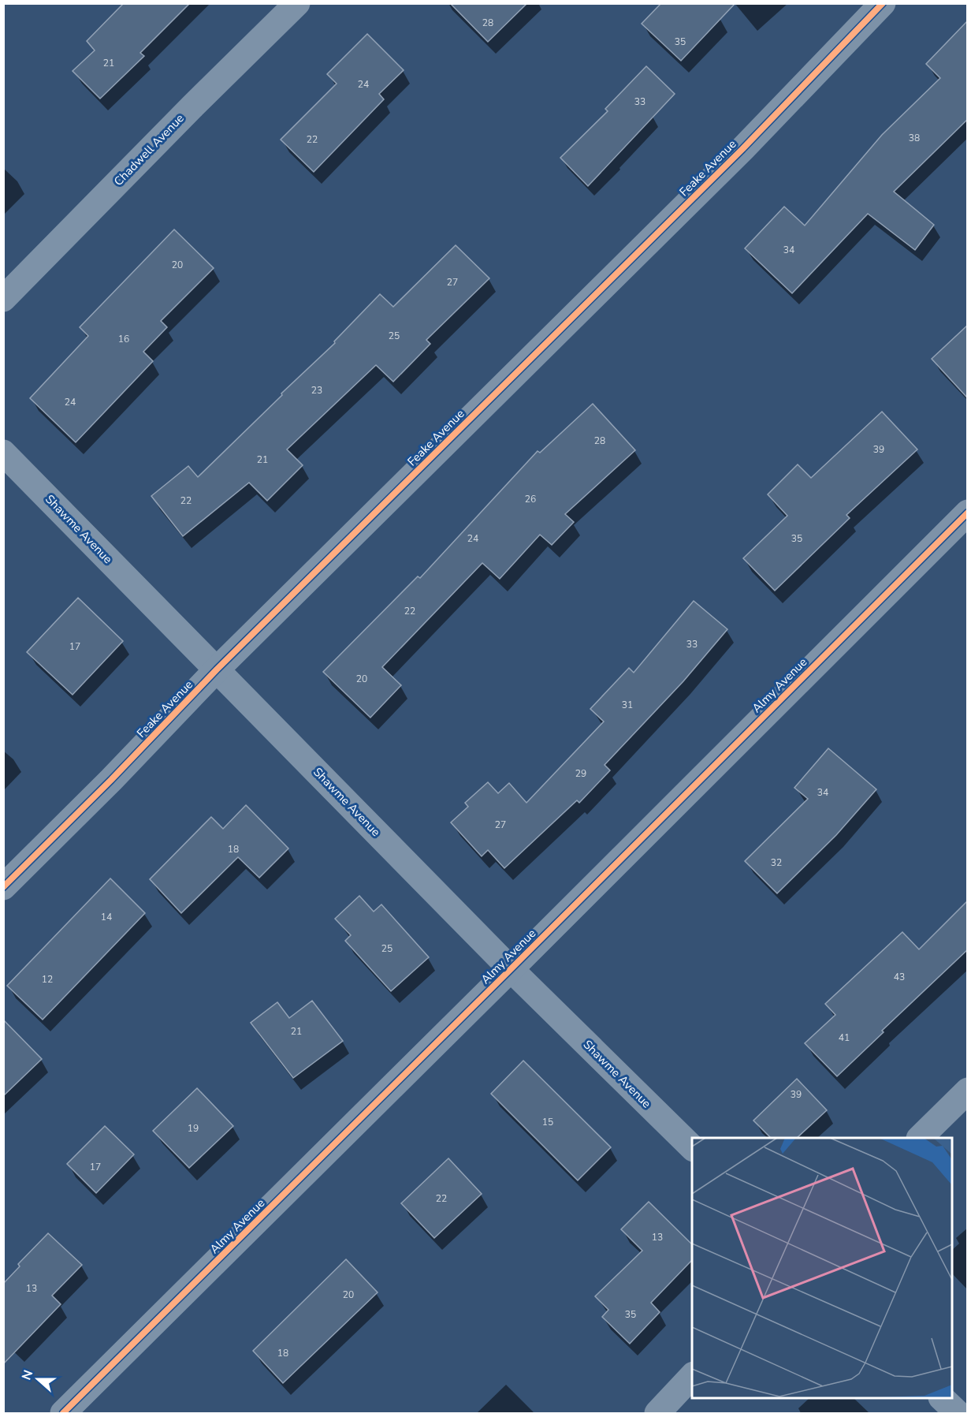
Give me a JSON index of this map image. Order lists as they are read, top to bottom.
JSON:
{
  "streets": {
    "street": [
      "Chadwell Avenue",
      "Feake Avenue",
      "Shawme Avenue",
      "Almy Avenue"
    ]
  },
  "crossings": [
    ["Feake Avenue", "Shawme Avenue"],
    ["Shawme Avenue", "Almy Avenue"]
  ],
  "house_numbers": [
    "28",
    "35",
    "21",
    "24",
    "33",
    "38",
    "22",
    "34",
    "20",
    "27",
    "25",
    "16",
    "23",
    "24",
    "28",
    "39",
    "21",
    "26",
    "22",
    "24",
    "35",
    "22",
    "33",
    "17",
    "20",
    "31",
    "29",
    "34",
    "27",
    "18",
    "32",
    "14",
    "25",
    "43",
    "12",
    "21",
    "41",
    "39",
    "15",
    "19",
    "17",
    "22",
    "13",
    "13",
    "20",
    "35",
    "18"
  ],
  "north": "left"
}
